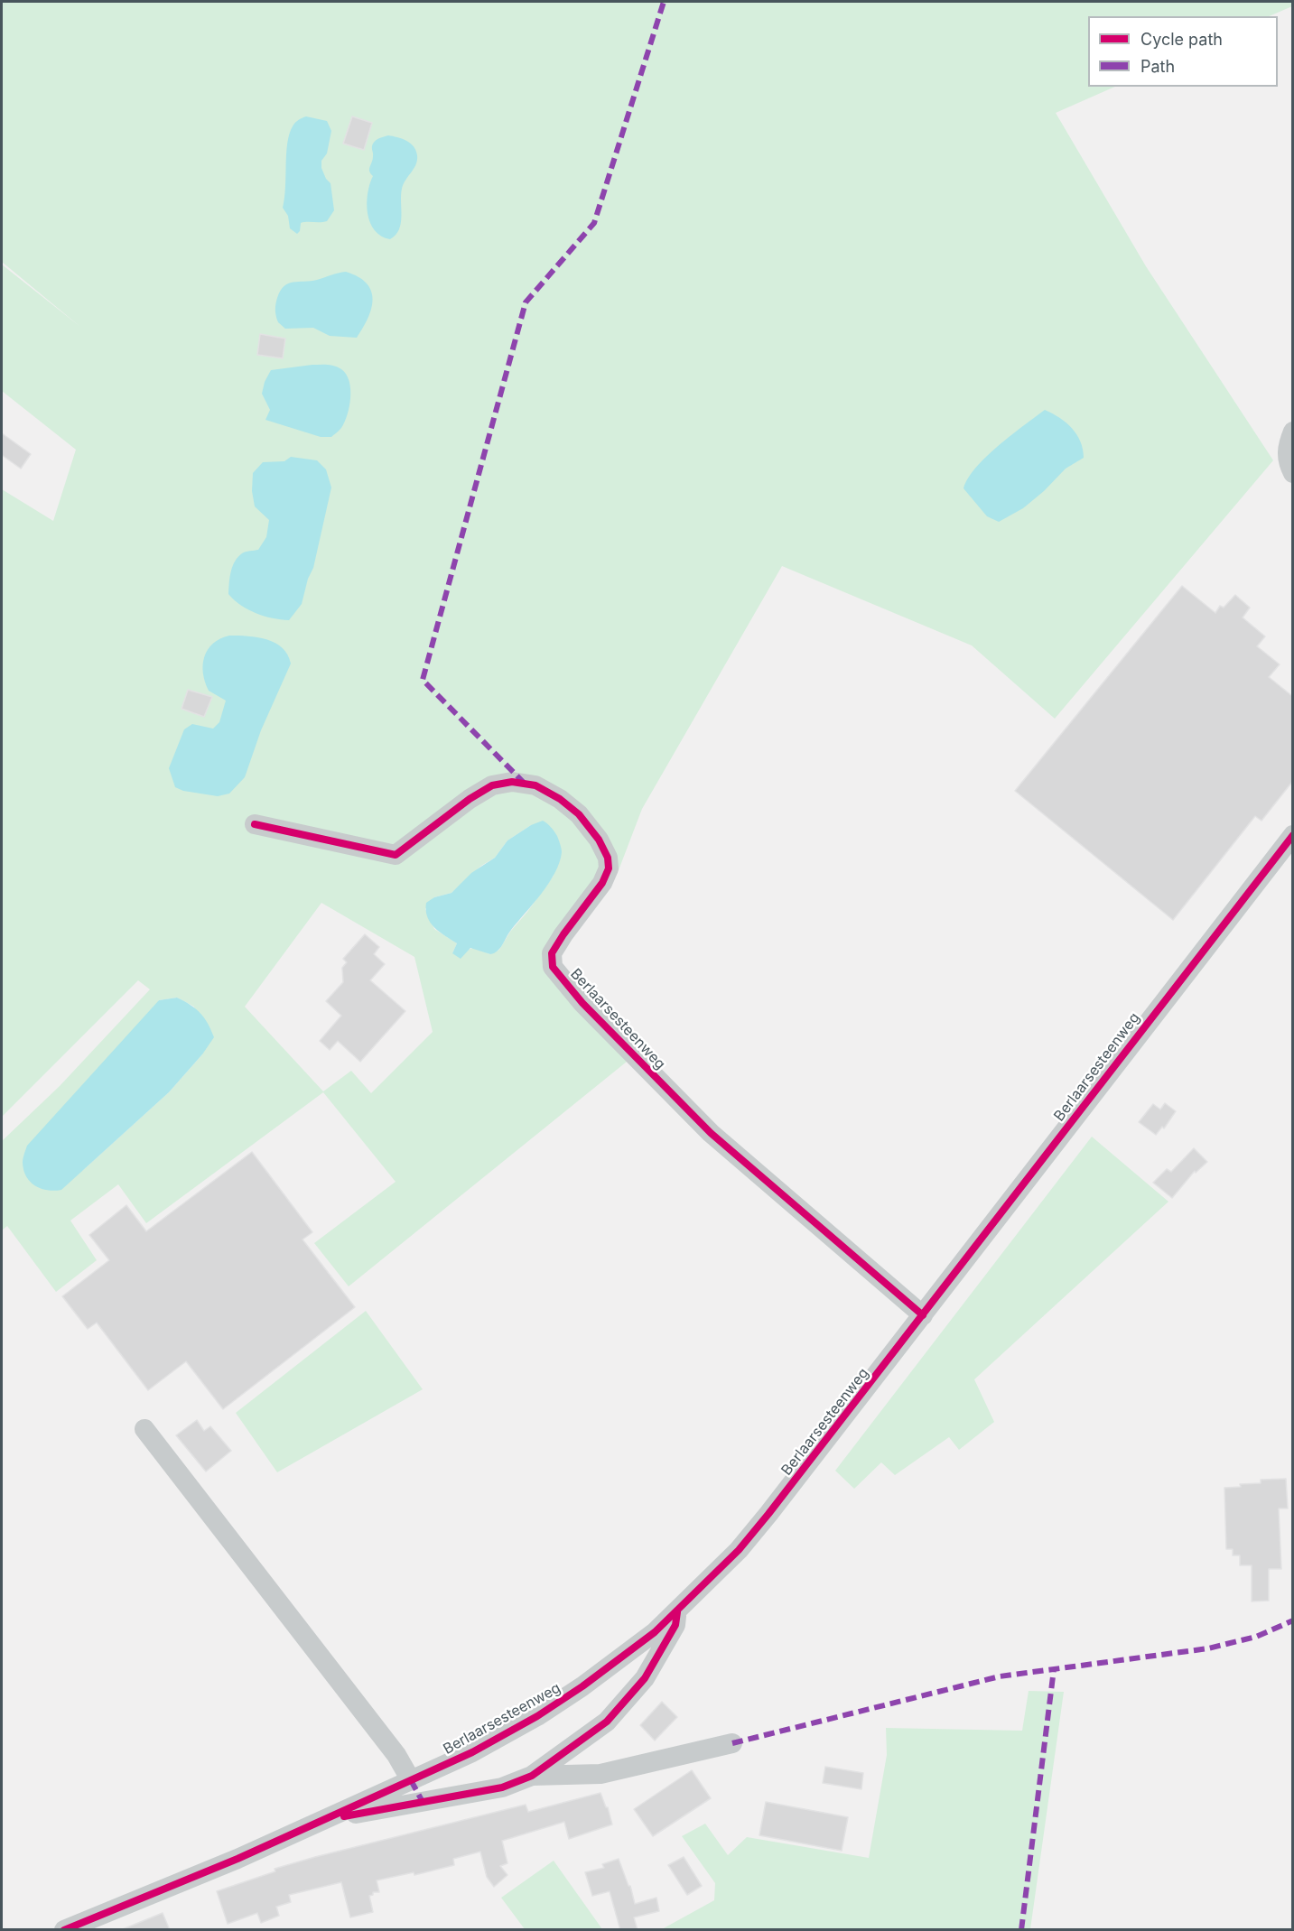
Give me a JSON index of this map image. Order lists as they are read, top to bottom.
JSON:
{
  "streets": {
    "street": ["Berlaarsesteenweg"]
  },
  "legend": ["Cycle path", "Path"]
}
